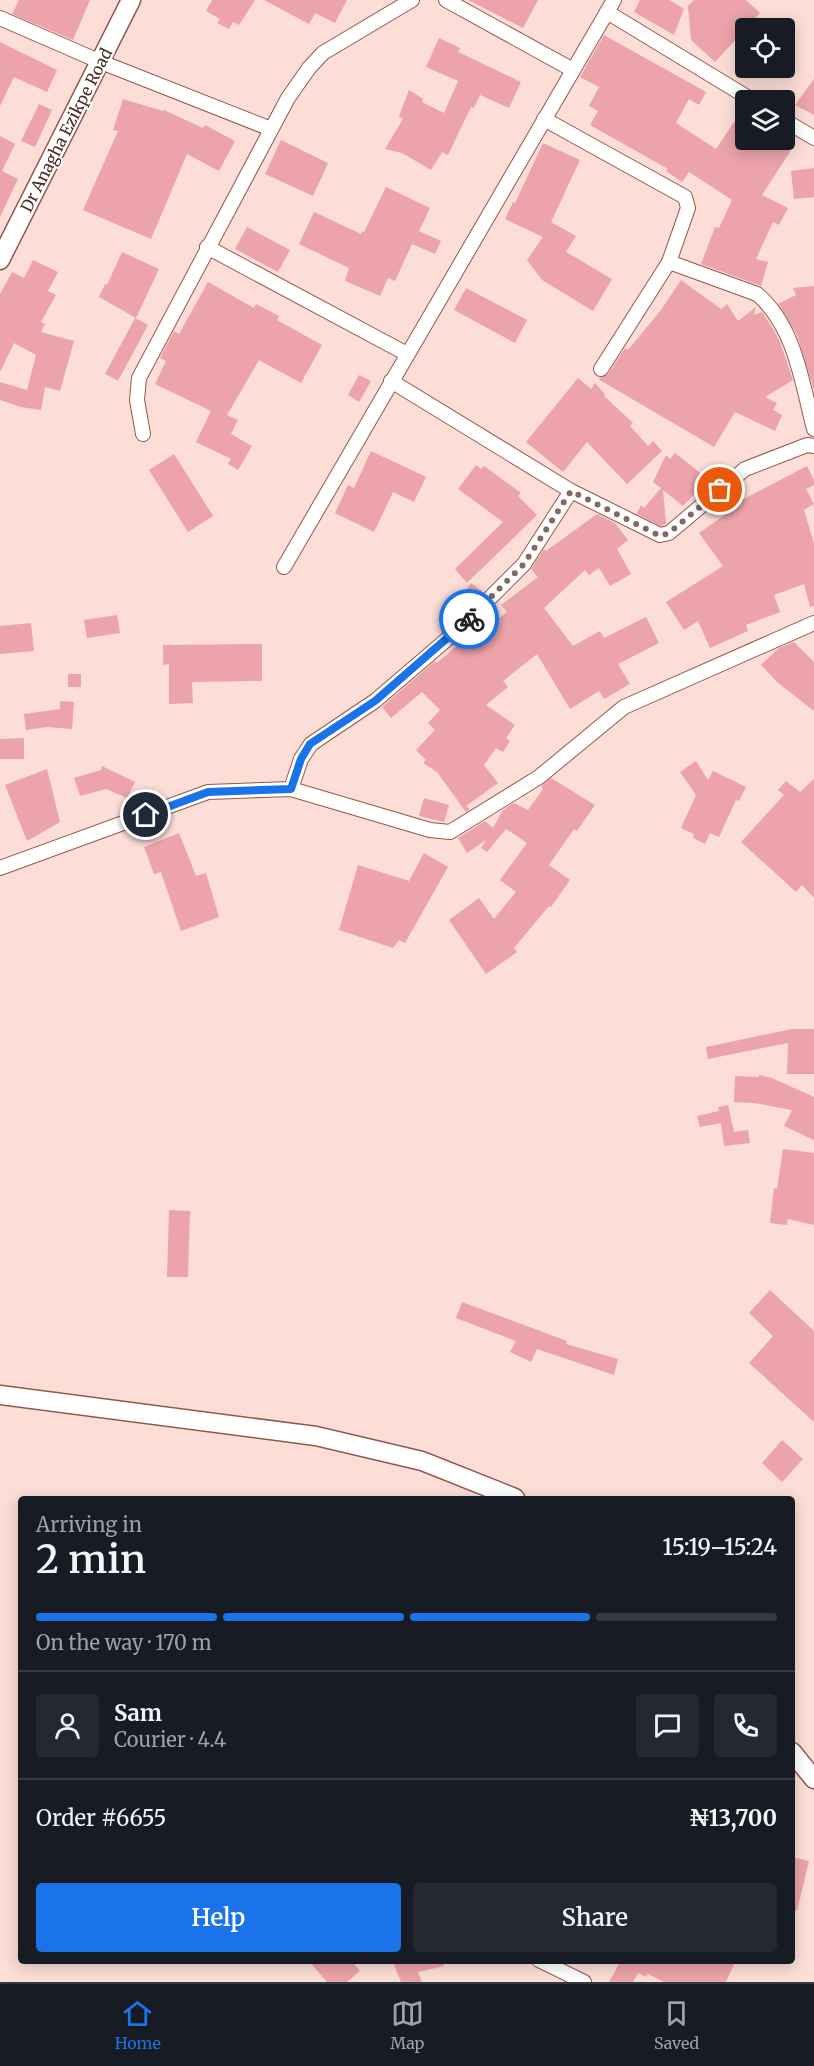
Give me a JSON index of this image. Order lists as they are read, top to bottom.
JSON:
{
  "streets": {
    "street": ["Dr Anagha Ezikpe Road"]
  },
  "page": {
    "heading": ["2 min", "Arriving in", "15:19–15:24"],
    "panel": [
      "Sam",
      "Courier · 4.4",
      "Order #6655",
      "₦13,700"
    ],
    "bar": "On the way · 170 m",
    "buttons": ["Help", "Share"],
    "tabs": ["Home", "Map", "Saved"]
  }
}
